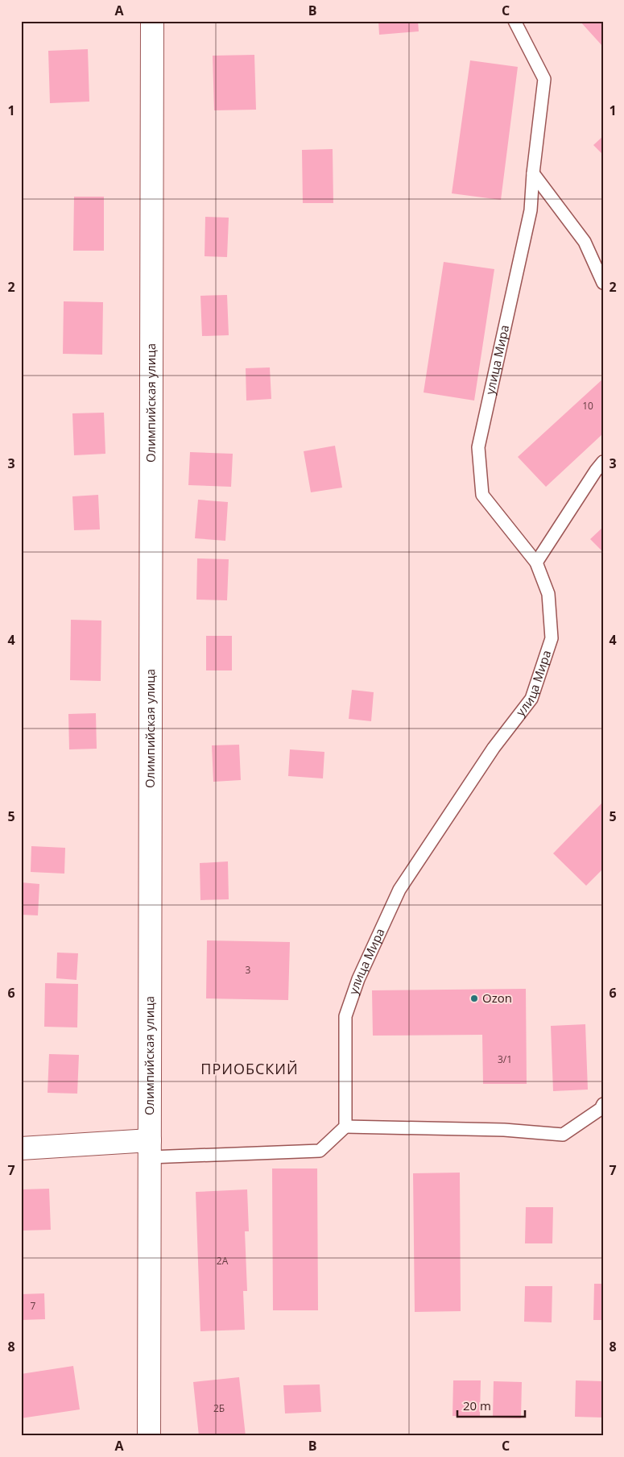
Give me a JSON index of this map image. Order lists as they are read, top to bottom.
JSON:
{
  "streets": {
    "street": ["Олимпийская улица"],
    "lane": ["улица Мира"]
  },
  "districts": ["ПРИОБСКИЙ"],
  "places": ["Ozon"],
  "house_numbers": [
    "10",
    "3",
    "3/1",
    "2А",
    "7",
    "2Б"
  ],
  "scale_bar": "20 m",
  "grid": {
    "columns": ["A", "B", "C"],
    "rows": [
      "1",
      "2",
      "3",
      "4",
      "5",
      "6",
      "7",
      "8"
    ]
  }
}
